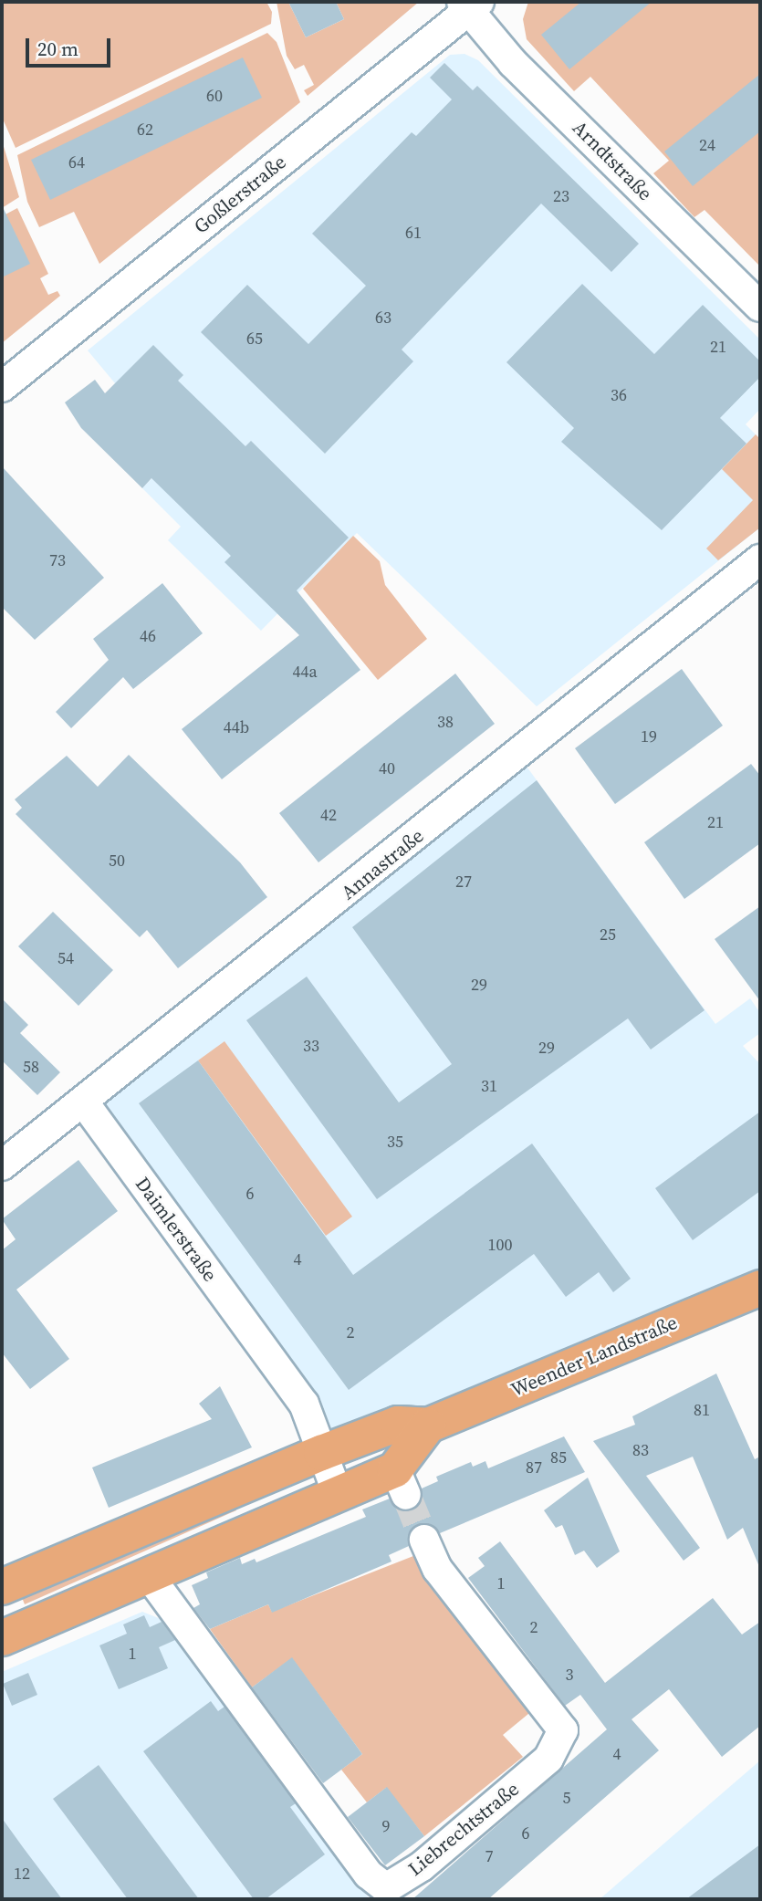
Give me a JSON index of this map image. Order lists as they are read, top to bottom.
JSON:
{
  "streets": {
    "main road": ["Weender Landstraße"],
    "street": [
      "Arndtstraße",
      "Goßlerstraße",
      "Annastraße",
      "Daimlerstraße",
      "Liebrechtstraße"
    ]
  },
  "crossings": [
    ["Arndtstraße", "Goßlerstraße"],
    ["Annastraße", "Daimlerstraße"],
    ["Daimlerstraße", "Weender Landstraße"]
  ],
  "house_numbers": [
    "60",
    "62",
    "24",
    "64",
    "23",
    "61",
    "63",
    "65",
    "21",
    "36",
    "73",
    "46",
    "44a",
    "38",
    "44b",
    "19",
    "40",
    "42",
    "21",
    "50",
    "27",
    "25",
    "54",
    "29",
    "33",
    "29",
    "58",
    "31",
    "35",
    "6",
    "100",
    "4",
    "2",
    "81",
    "83",
    "85",
    "87",
    "1",
    "2",
    "1",
    "3",
    "4",
    "5",
    "9",
    "6",
    "7",
    "12"
  ],
  "scale_bar": "20 m"
}
